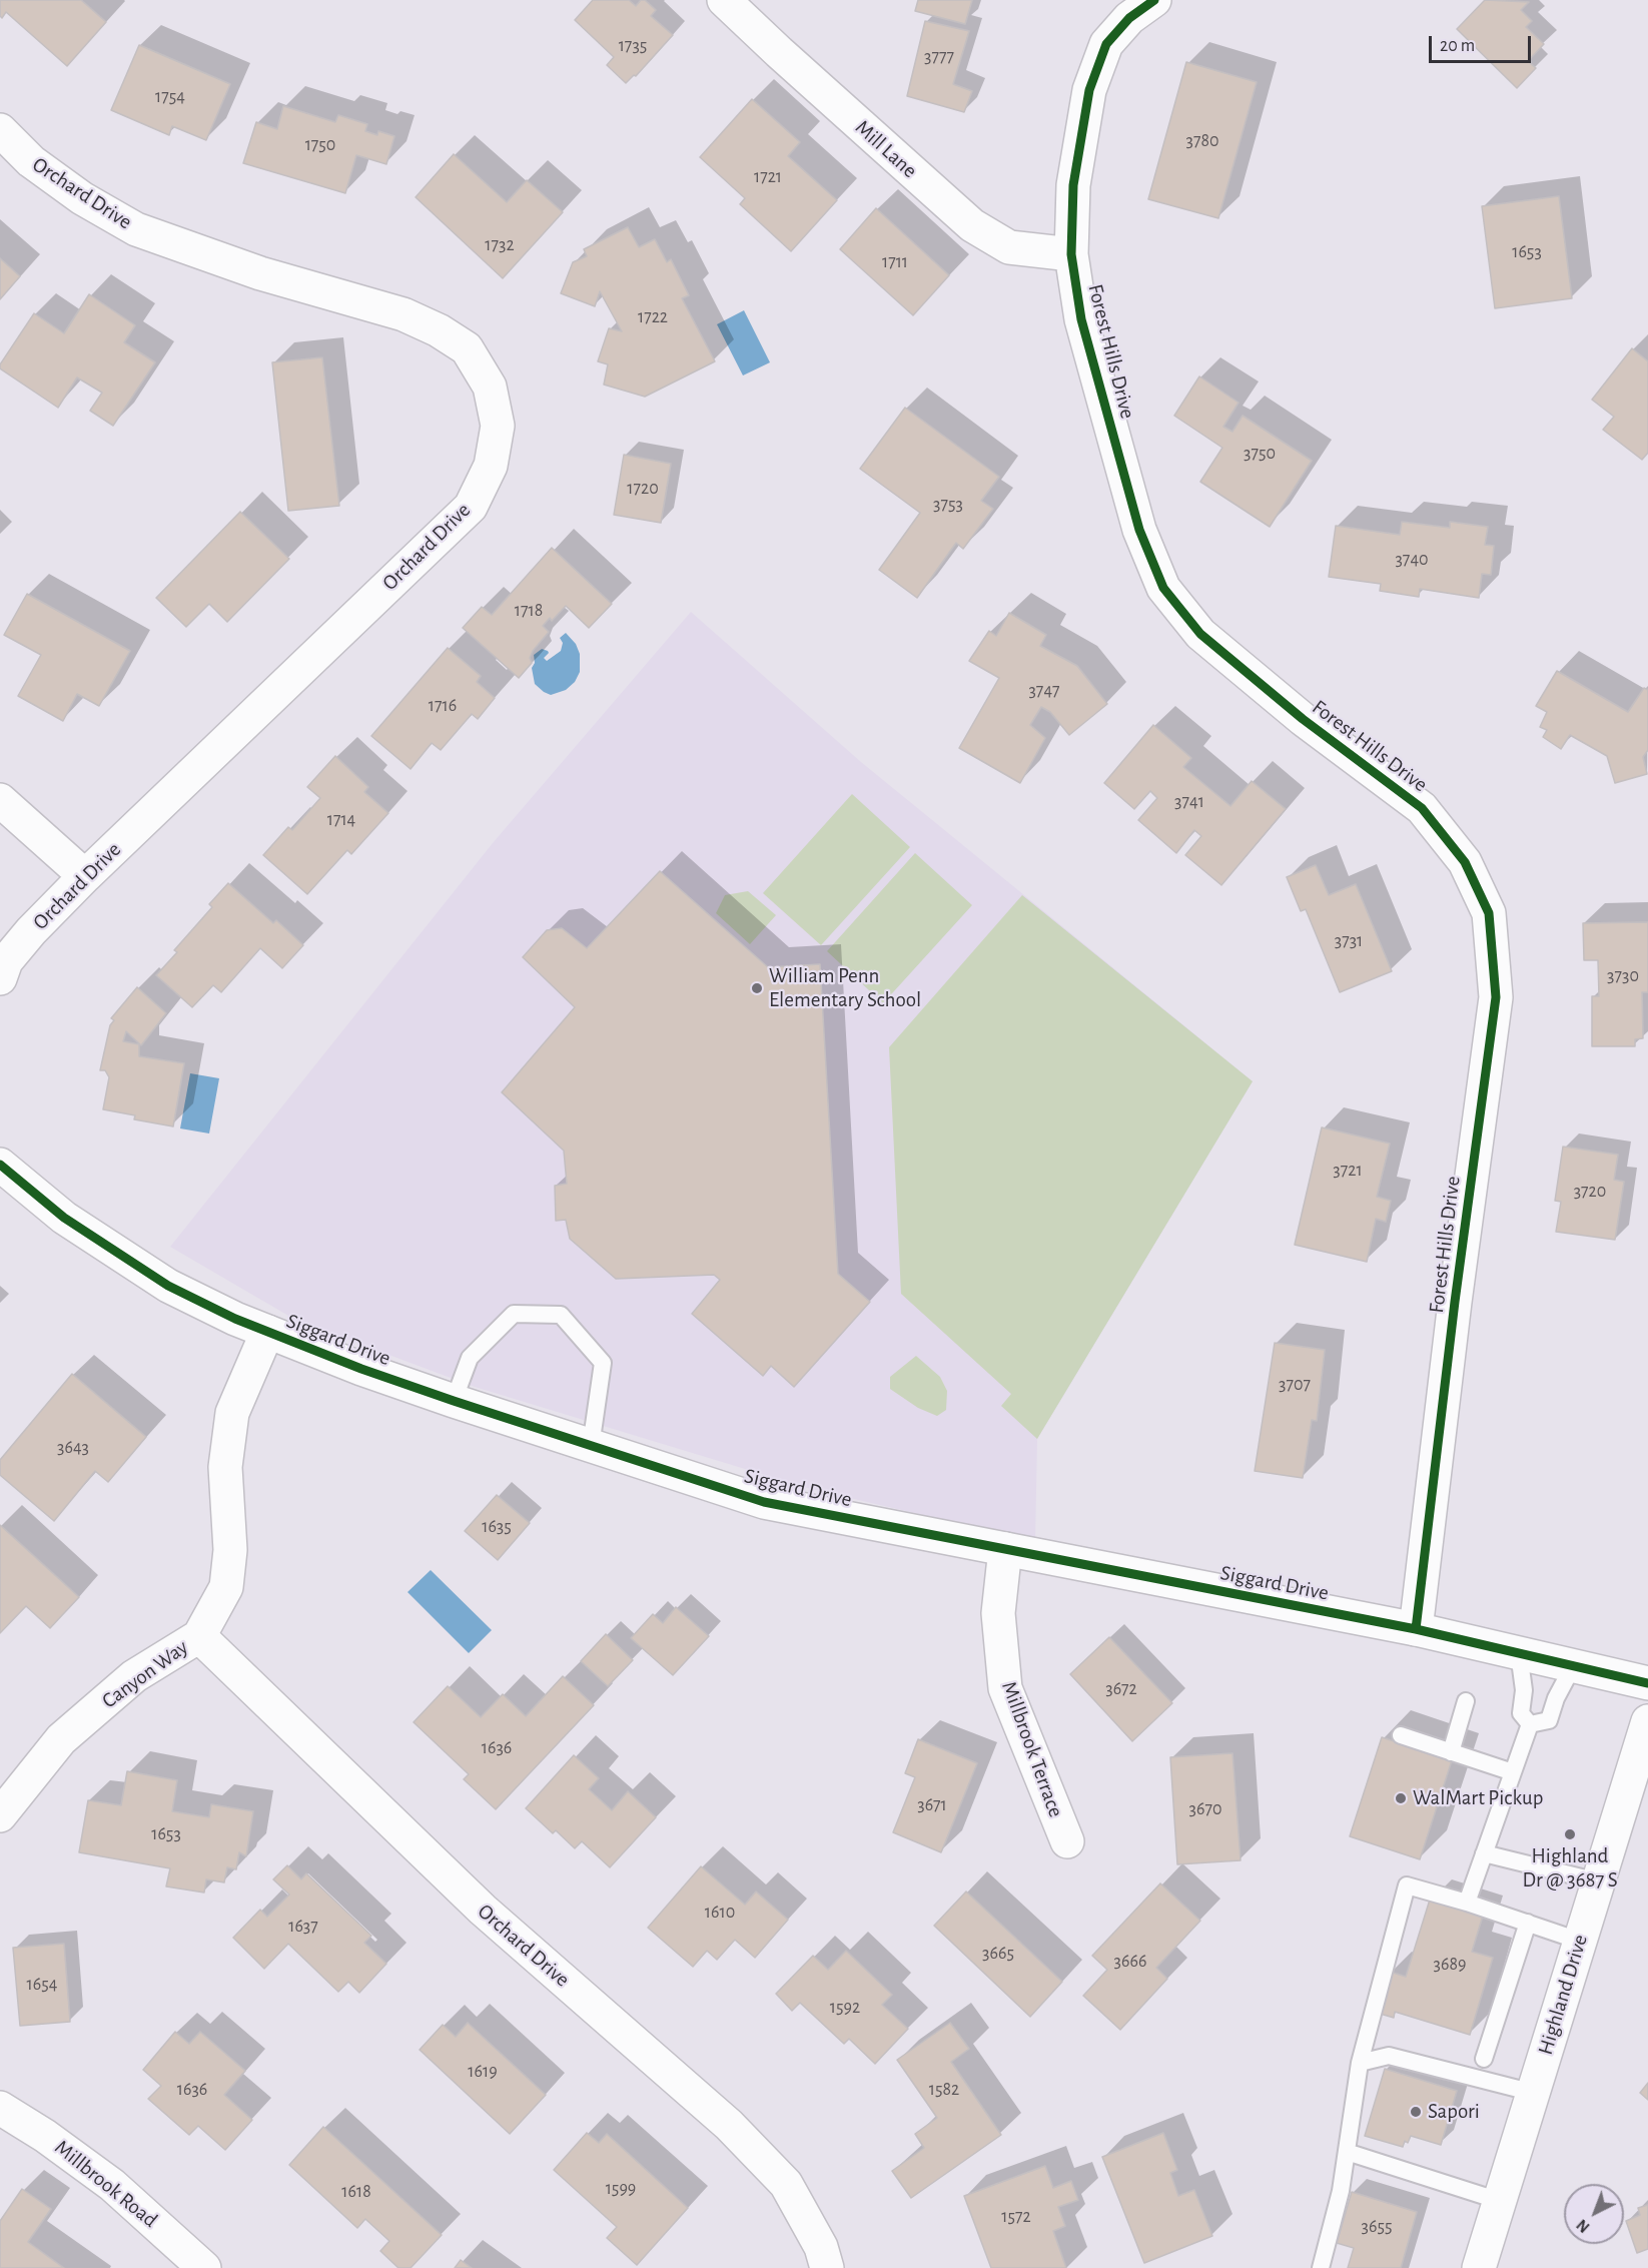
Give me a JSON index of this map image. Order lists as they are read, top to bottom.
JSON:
{
  "streets": {
    "street": [
      "Mill Lane",
      "Orchard Drive",
      "Forest Hills Drive",
      "Siggard Drive",
      "Canyon Way",
      "Millbrook Terrace",
      "Highland Drive",
      "Millbrook Road"
    ]
  },
  "crossings": [
    ["Mill Lane", "Forest Hills Drive"],
    ["Orchard Drive", "Canyon Way"],
    ["Forest Hills Drive", "Siggard Drive"],
    ["Siggard Drive", "Canyon Way"],
    ["Siggard Drive", "Millbrook Terrace"]
  ],
  "places": [
    "William Penn Elementary School",
    "WalMart Pickup",
    "Highland Dr @ 3687 S",
    "Sapori"
  ],
  "house_numbers": [
    "1735",
    "3777",
    "1754",
    "3780",
    "1750",
    "1721",
    "1732",
    "1653",
    "1711",
    "1722",
    "3750",
    "1720",
    "3753",
    "3740",
    "1718",
    "3747",
    "1716",
    "3741",
    "1714",
    "3731",
    "3730",
    "3721",
    "3720",
    "3707",
    "3643",
    "1635",
    "3672",
    "1636",
    "3671",
    "3670",
    "1653",
    "1610",
    "1637",
    "3665",
    "3666",
    "3689",
    "1654",
    "1592",
    "1619",
    "1636",
    "1582",
    "1599",
    "1618",
    "1572",
    "3655"
  ],
  "scale_bar": "20 m",
  "north": "bottom left"
}
